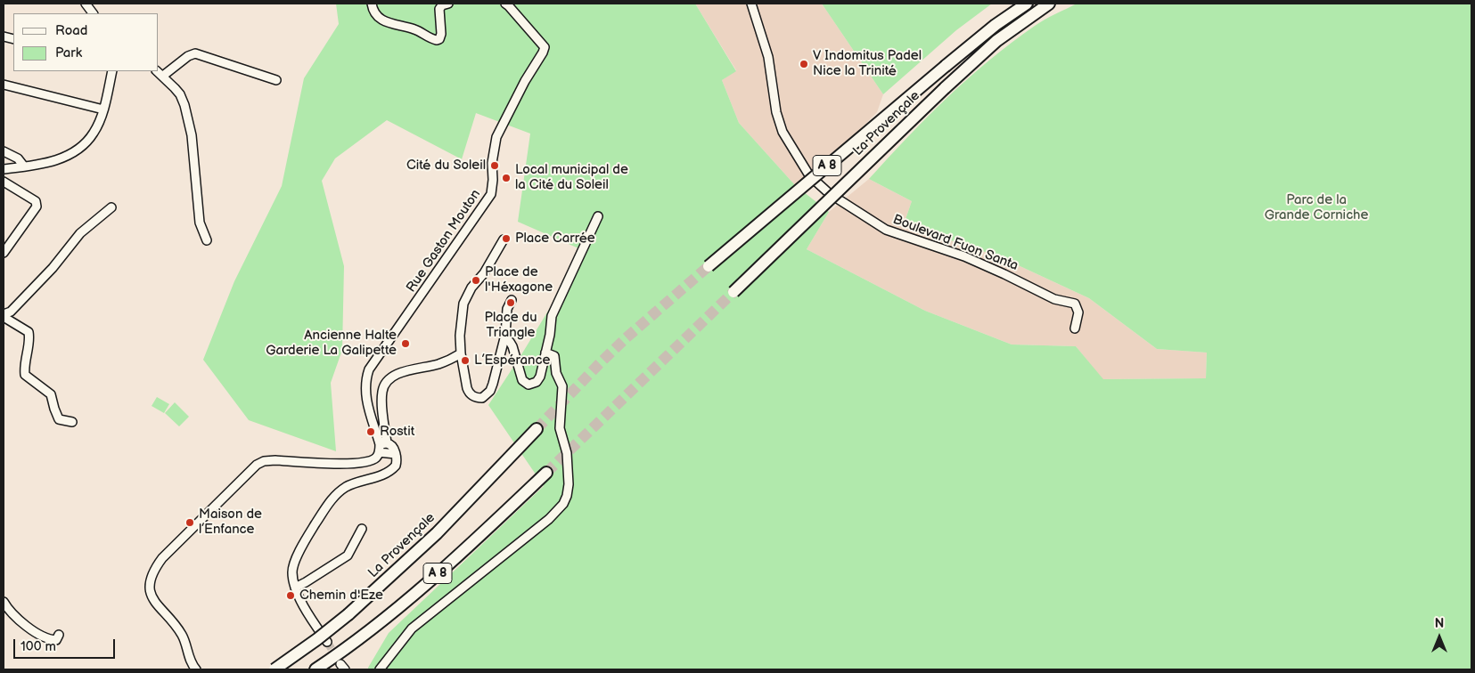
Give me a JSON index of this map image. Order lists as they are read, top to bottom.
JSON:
{
  "streets": {
    "highway": ["La Provençale", "A 8"],
    "street": ["Rue Gaston Mouton", "Boulevard Fuon Santa"]
  },
  "parks": ["Parc de la Grande Corniche"],
  "places": [
    "V Indomitus Padel Nice la Trinité",
    "Cité du Soleil",
    "Local municipal de la Cité du Soleil",
    "Place Carrée",
    "Place de l'Héxagone",
    "Place du Triangle",
    "Ancienne Halte Garderie La Galipette",
    "L’Espérance",
    "Rostit",
    "Maison de l’Enfance",
    "Chemin d'Eze"
  ],
  "legend": ["Road", "Park"],
  "scale_bar": "100 m",
  "north": "top"
}
